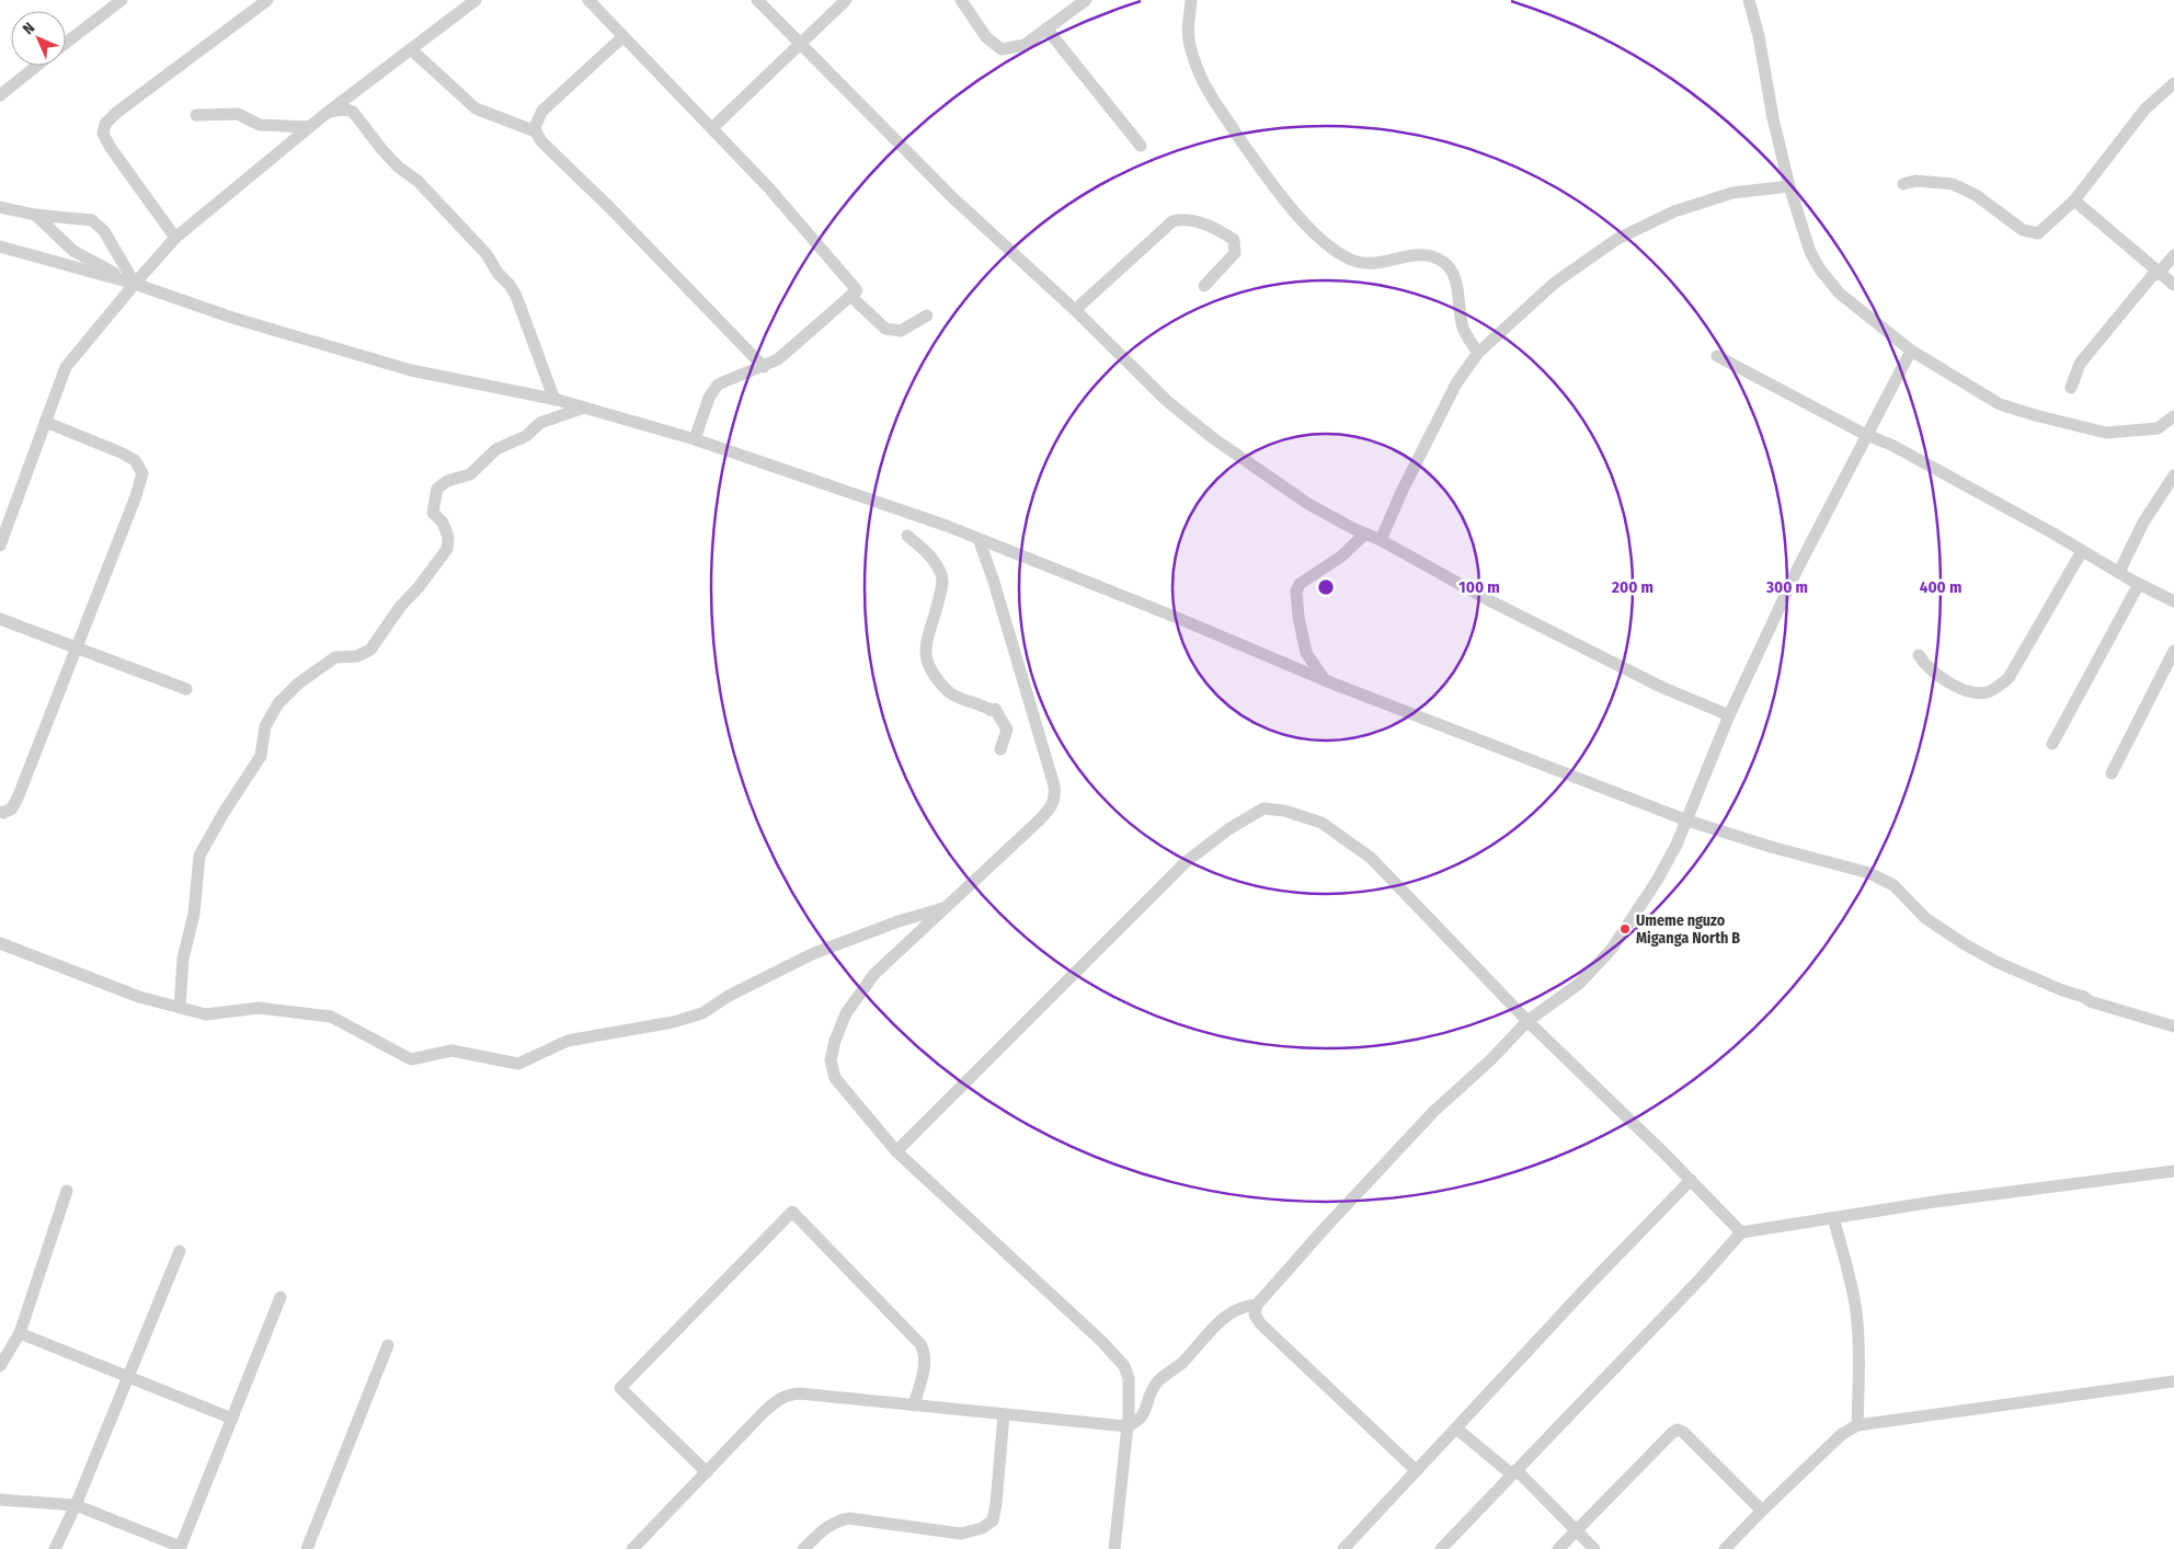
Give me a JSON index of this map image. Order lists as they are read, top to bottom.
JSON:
{
  "places": ["Umeme nguzo Miganga North B"],
  "north": "top left",
  "rings": [
    "100 m",
    "200 m",
    "300 m",
    "400 m"
  ]
}
